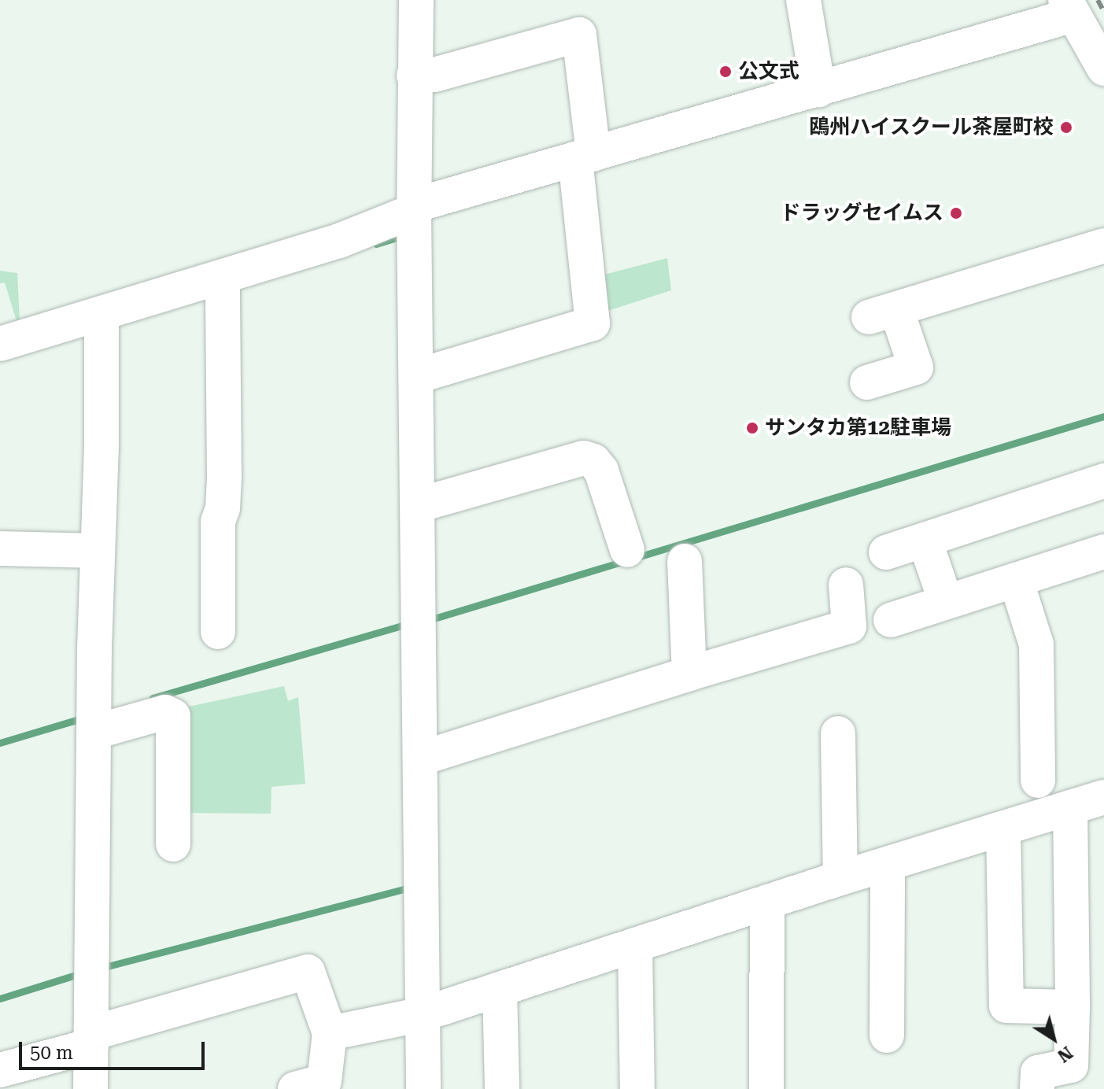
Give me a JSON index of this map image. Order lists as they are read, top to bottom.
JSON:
{
  "places": [
    "公文式",
    "鴎州ハイスクール茶屋町校",
    "ドラッグセイムス",
    "サンタカ第12駐車場"
  ],
  "scale_bar": "50 m",
  "north": "bottom right"
}
